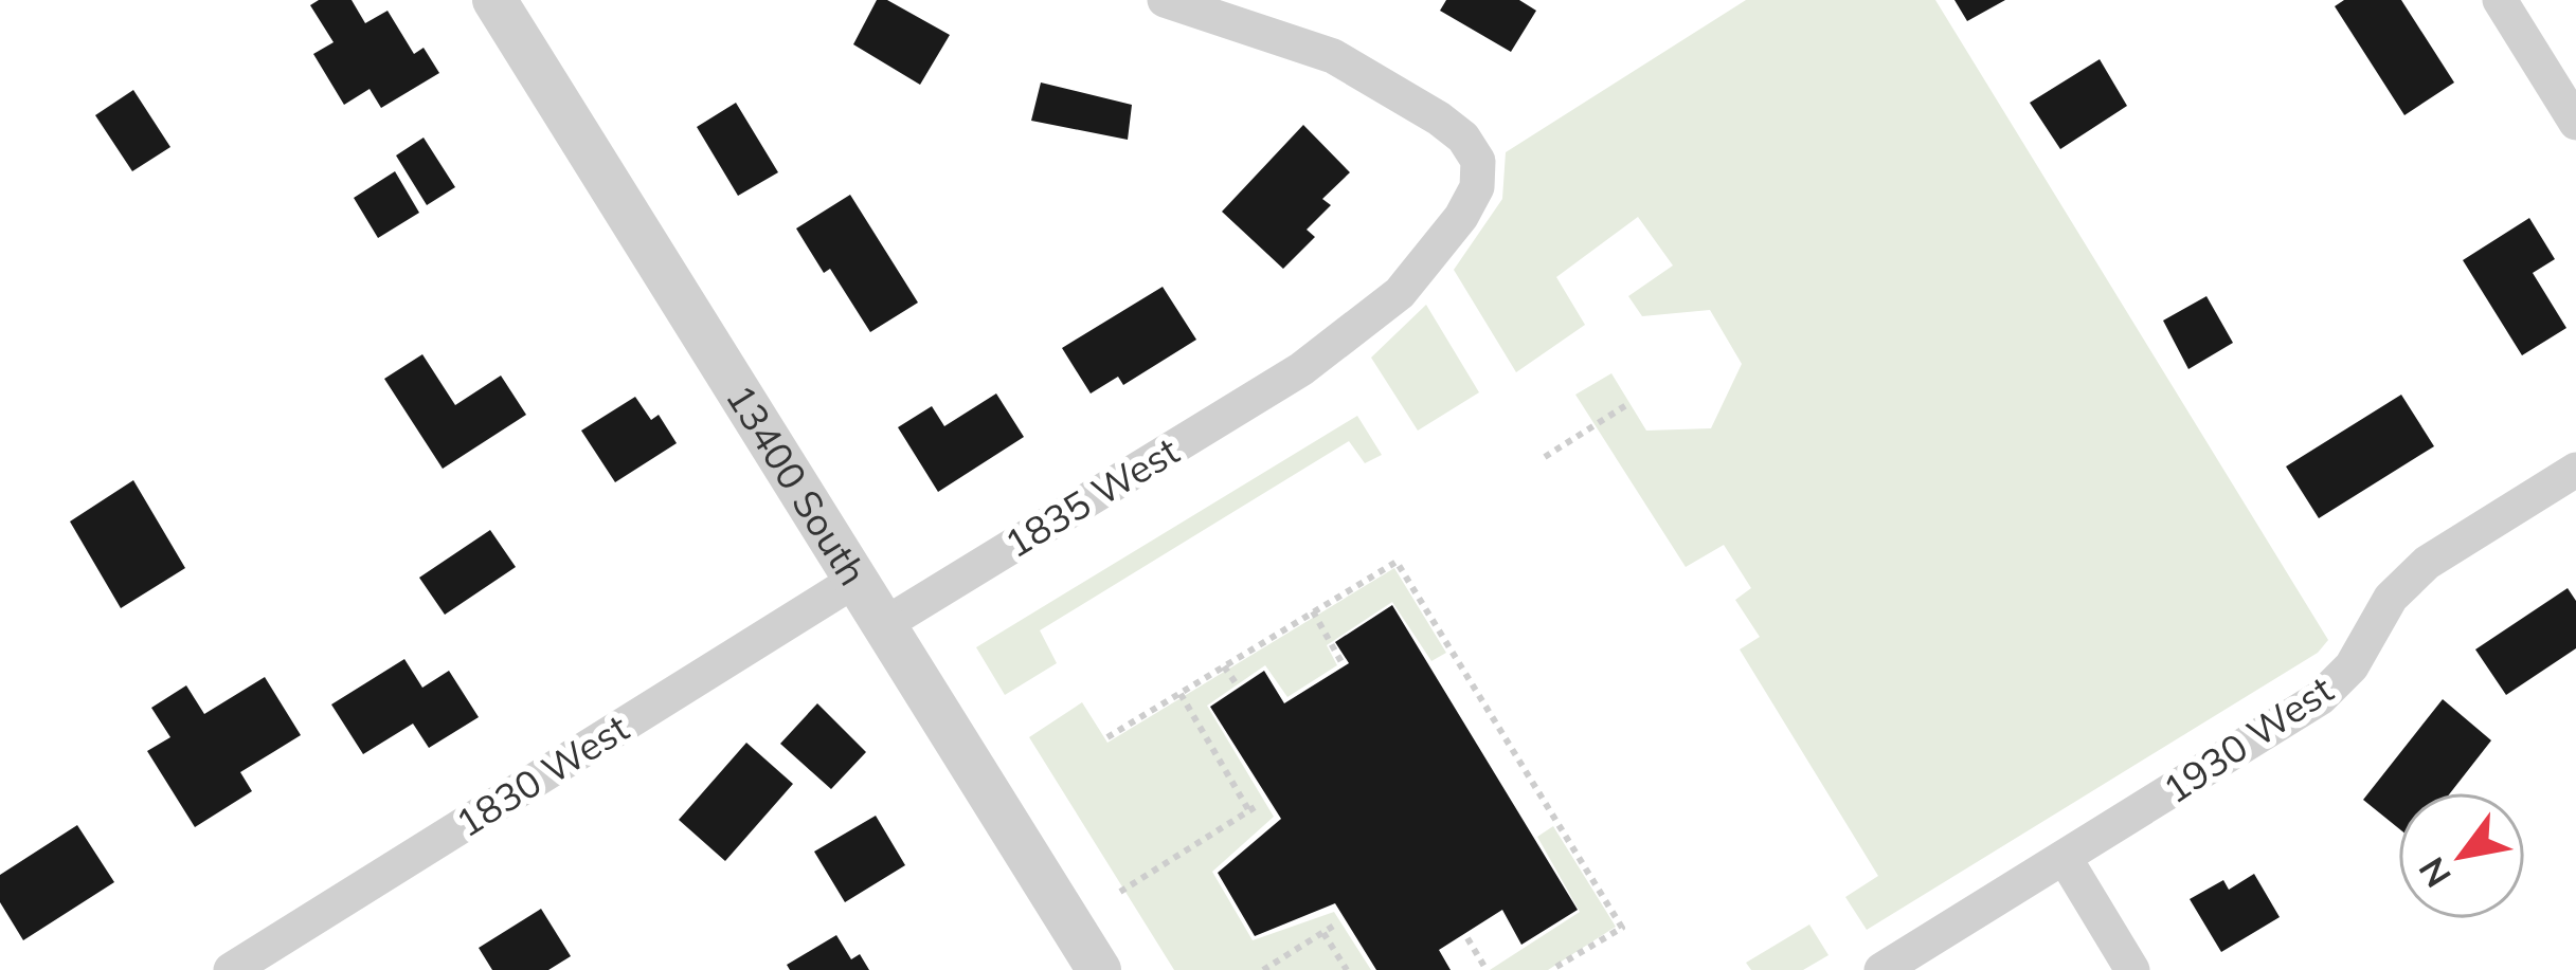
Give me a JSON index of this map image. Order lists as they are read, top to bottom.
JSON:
{
  "streets": {
    "street": [
      "13400 South",
      "1835 West",
      "1930 West",
      "1830 West"
    ]
  },
  "crossings": [
    ["13400 South", "1835 West"],
    ["13400 South", "1830 West"]
  ],
  "north": "bottom left"
}
